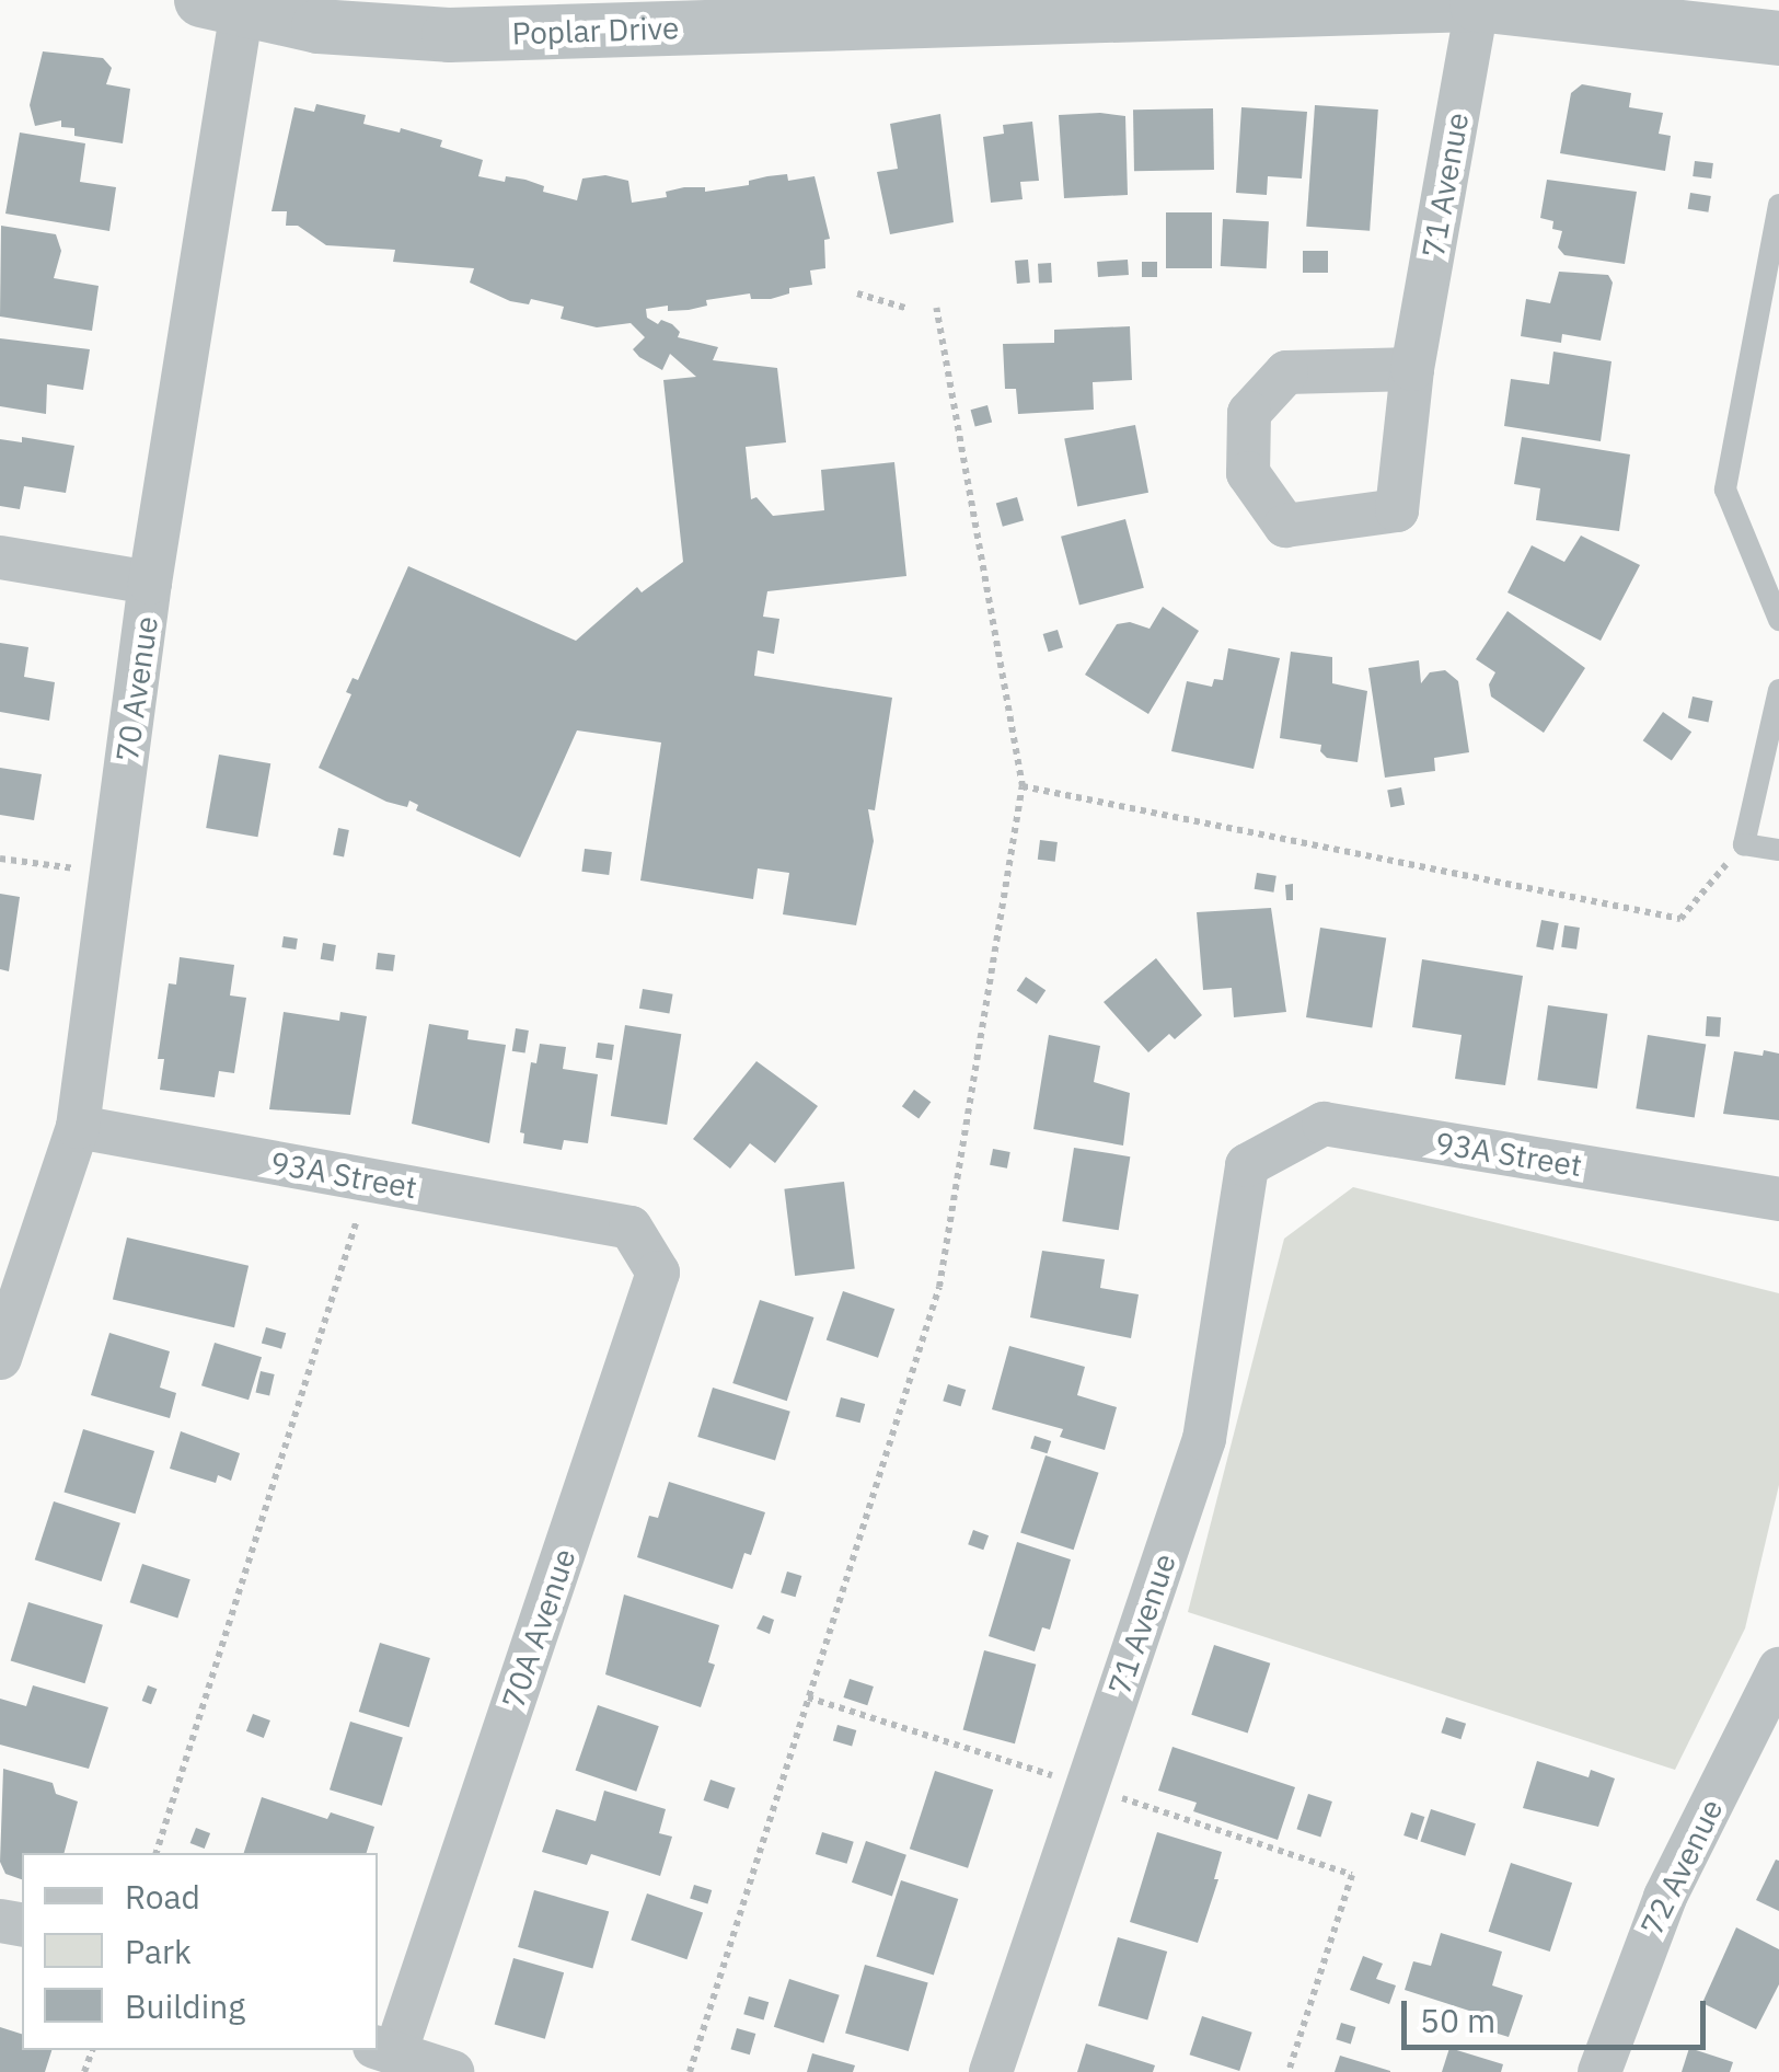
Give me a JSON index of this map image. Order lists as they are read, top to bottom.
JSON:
{
  "streets": {
    "street": [
      "Poplar Drive",
      "71 Avenue",
      "70 Avenue",
      "93A Street",
      "70A Avenue",
      "72 Avenue"
    ]
  },
  "crossings": [
    ["Poplar Drive", "71 Avenue"],
    ["Poplar Drive", "70 Avenue"],
    ["71 Avenue", "93A Street"],
    ["70 Avenue", "93A Street"],
    ["93A Street", "70A Avenue"]
  ],
  "legend": ["Road", "Park", "Building"],
  "scale_bar": "50 m"
}
